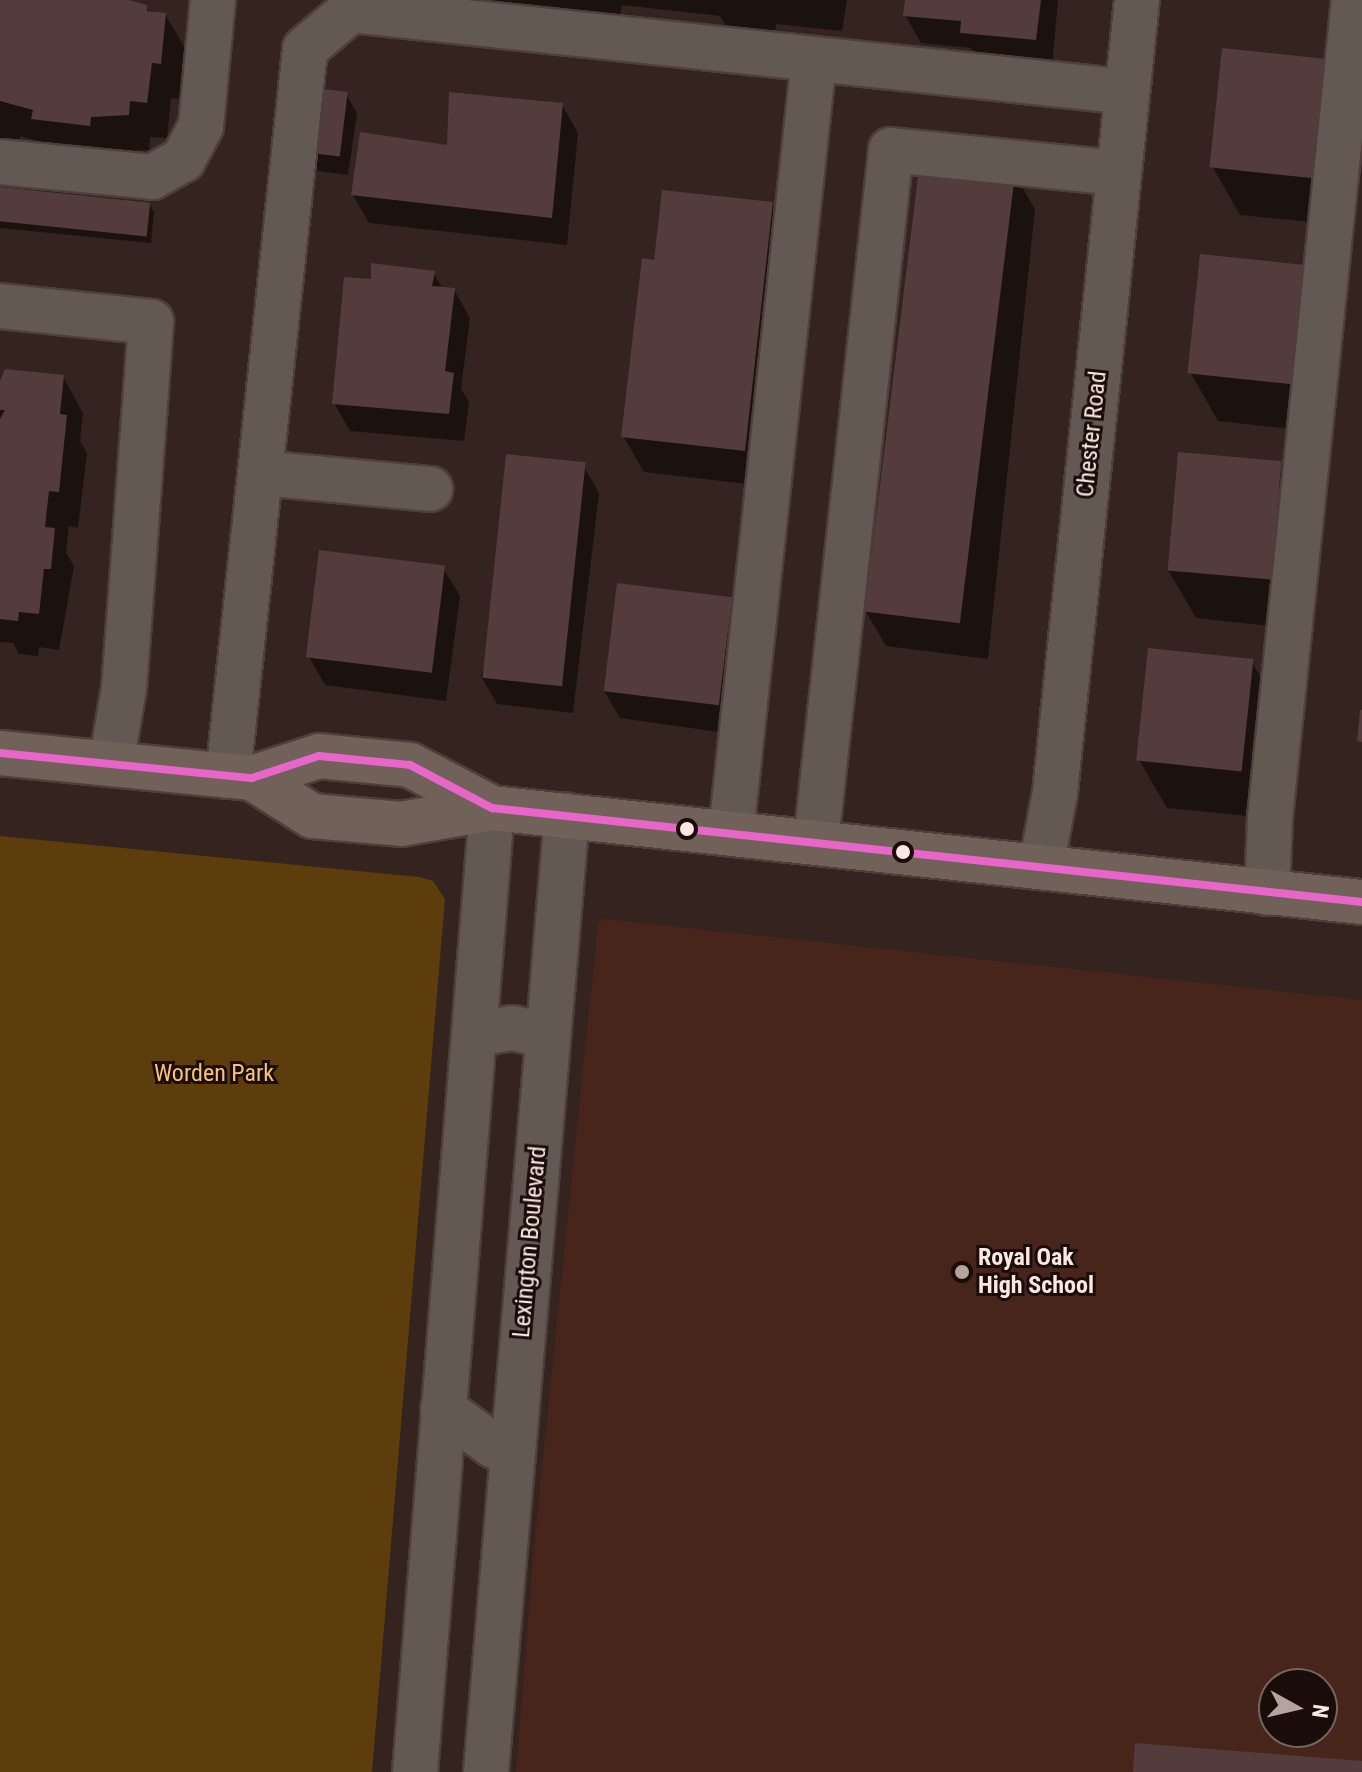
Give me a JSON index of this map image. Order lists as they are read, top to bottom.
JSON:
{
  "streets": {
    "street": ["Chester Road", "Lexington Boulevard"]
  },
  "parks": ["Worden Park"],
  "places": ["Royal Oak High School"],
  "north": "right"
}
